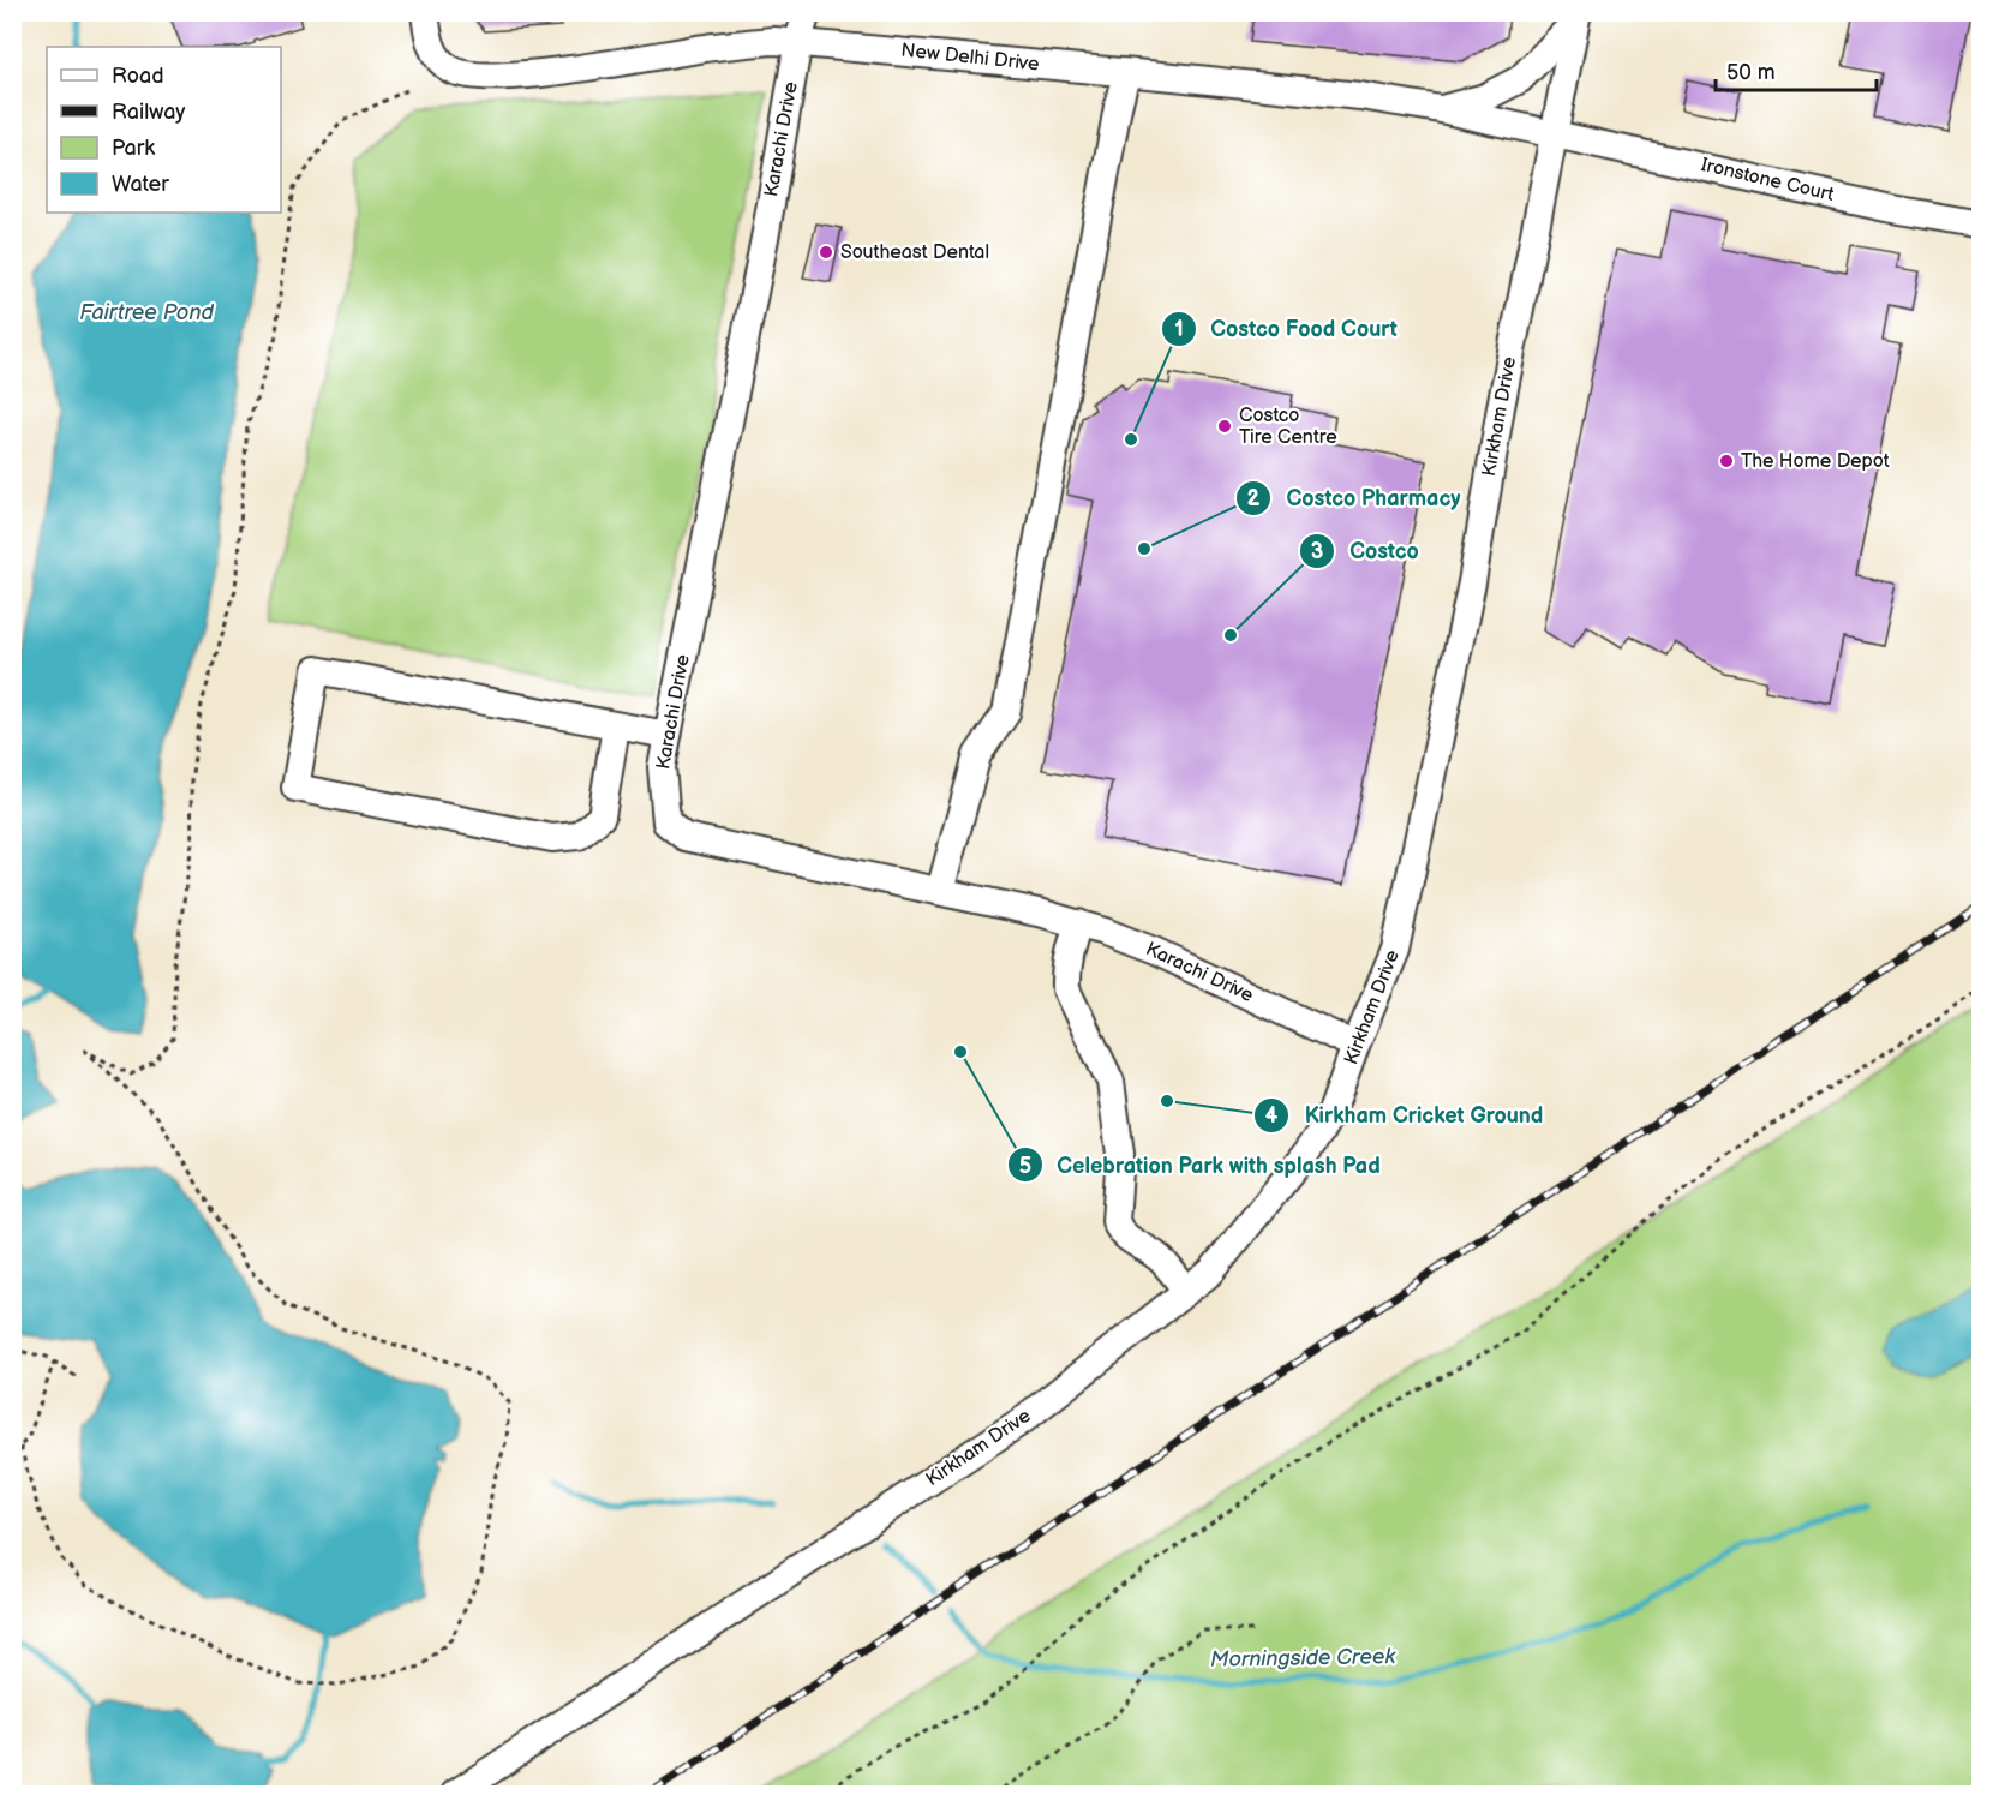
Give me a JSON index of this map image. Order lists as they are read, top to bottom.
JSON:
{
  "streets": {
    "street": [
      "New Delhi Drive",
      "Karachi Drive",
      "Ironstone Court",
      "Kirkham Drive"
    ]
  },
  "crossings": [
    ["New Delhi Drive", "Karachi Drive"],
    ["New Delhi Drive", "Ironstone Court"],
    ["New Delhi Drive", "Kirkham Drive"],
    ["Karachi Drive", "Kirkham Drive"],
    ["Ironstone Court", "Kirkham Drive"]
  ],
  "water": ["Fairtree Pond", "Morningside Creek"],
  "places": [
    "Southeast Dental",
    "Costco Tire Centre",
    "Costco Food Court",
    "The Home Depot",
    "Costco Pharmacy",
    "Costco",
    "Celebration Park with splash Pad",
    "Kirkham Cricket Ground"
  ],
  "legend": [
    "Road",
    "Railway",
    "Park",
    "Water"
  ],
  "scale_bar": "50 m"
}
